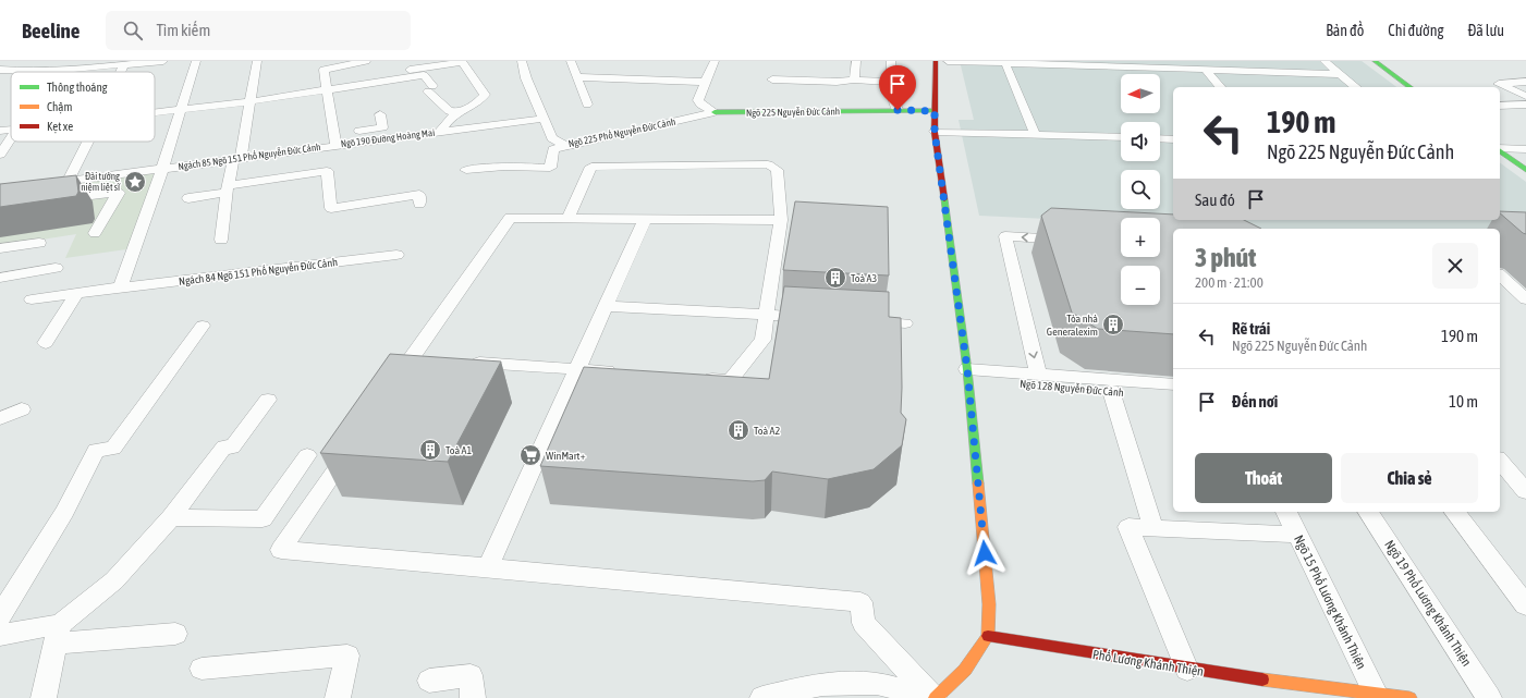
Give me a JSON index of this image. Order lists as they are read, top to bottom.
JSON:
{
  "streets": {
    "street": ["Ngõ 225 Nguyễn Đức Cảnh", "Phố Lương Khánh Thiện"],
    "lane": [
      "Ngõ 225 Phố Nguyễn Đức Cảnh",
      "Ngõ 190 Đường Hoàng Mai",
      "Ngách 85 Ngõ 151 Phố Nguyễn Đức Cảnh",
      "Ngách 84 Ngõ 151 Phố Nguyễn Đức Cảnh",
      "Ngõ 128 Nguyễn Đức Cảnh",
      "Ngõ 15 Phố Lương Khánh Thiện",
      "Ngõ 19 Phố Lương Khánh Thiện"
    ]
  },
  "crossings": [
    ["Ngõ 225 Nguyễn Đức Cảnh", "Ngõ 225 Phố Nguyễn Đức Cảnh"],
    ["Ngõ 225 Phố Nguyễn Đức Cảnh", "Ngõ 190 Đường Hoàng Mai"],
    ["Ngõ 190 Đường Hoàng Mai", "Ngách 85 Ngõ 151 Phố Nguyễn Đức Cảnh"],
    ["Ngõ 15 Phố Lương Khánh Thiện", "Phố Lương Khánh Thiện"]
  ],
  "places": {
    "place": ["Đài tưởng niệm liệt sĩ"],
    "building": [
      "Toà A3",
      "Tòa nhà Generalexim",
      "Toà A2",
      "Toà A1"
    ],
    "supermarket": ["WinMart+"]
  },
  "legend": ["Thông thoáng", "Chậm", "Kẹt xe"],
  "north": "left",
  "page": {
    "header": "Beeline",
    "search": "Tìm kiếm",
    "nav": ["Bản đồ", "Chỉ đường", "Đã lưu"],
    "map_buttons": ["+", "−"],
    "turn": ["190 m", "Ngõ 225 Nguyễn Đức Cảnh"],
    "then": "Sau đó",
    "heading": ["3 phút", "200 m · 21:00"],
    "list": [
      {
        "name": "Rẽ trái",
        "note": "Ngõ 225 Nguyễn Đức Cảnh",
        "value": "190 m"
      },
      {
        "name": "Đến nơi",
        "value": "10 m"
      }
    ],
    "buttons": ["Thoát", "Chia sẻ"]
  }
}
